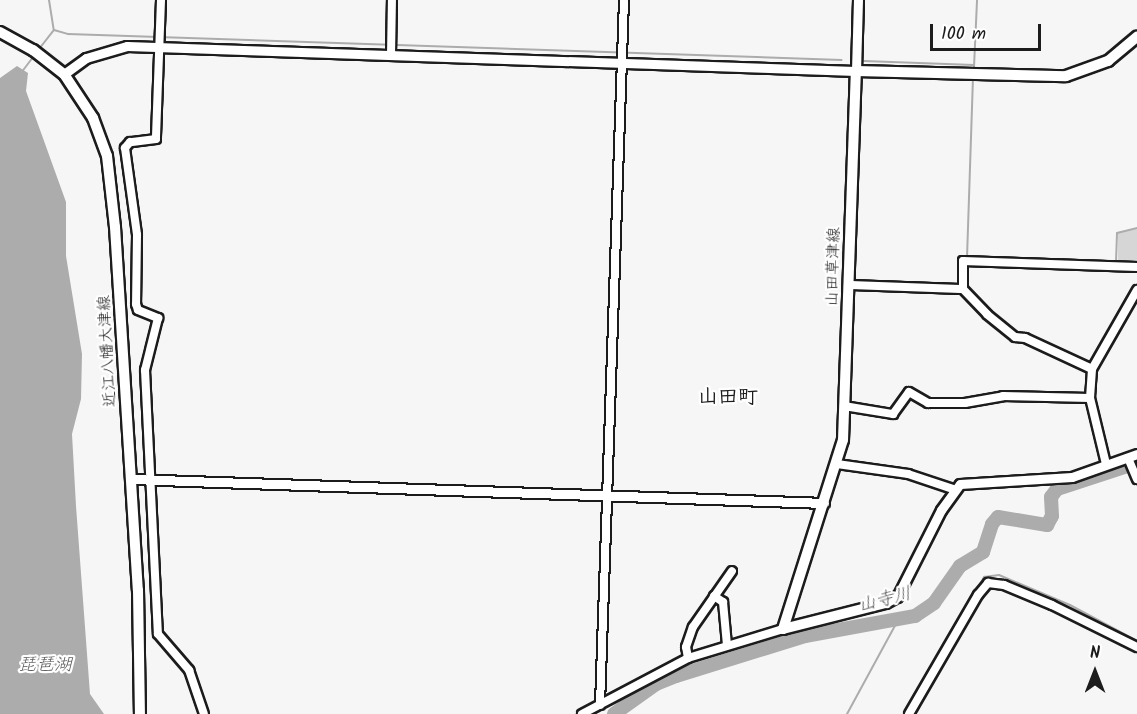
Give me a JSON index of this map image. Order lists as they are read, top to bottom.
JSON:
{
  "streets": {
    "main road": ["山田草津線", "近江八幡大津線"]
  },
  "districts": ["山田町"],
  "water": ["山寺川", "琵琶湖"],
  "scale_bar": "100 m",
  "north": "top"
}
